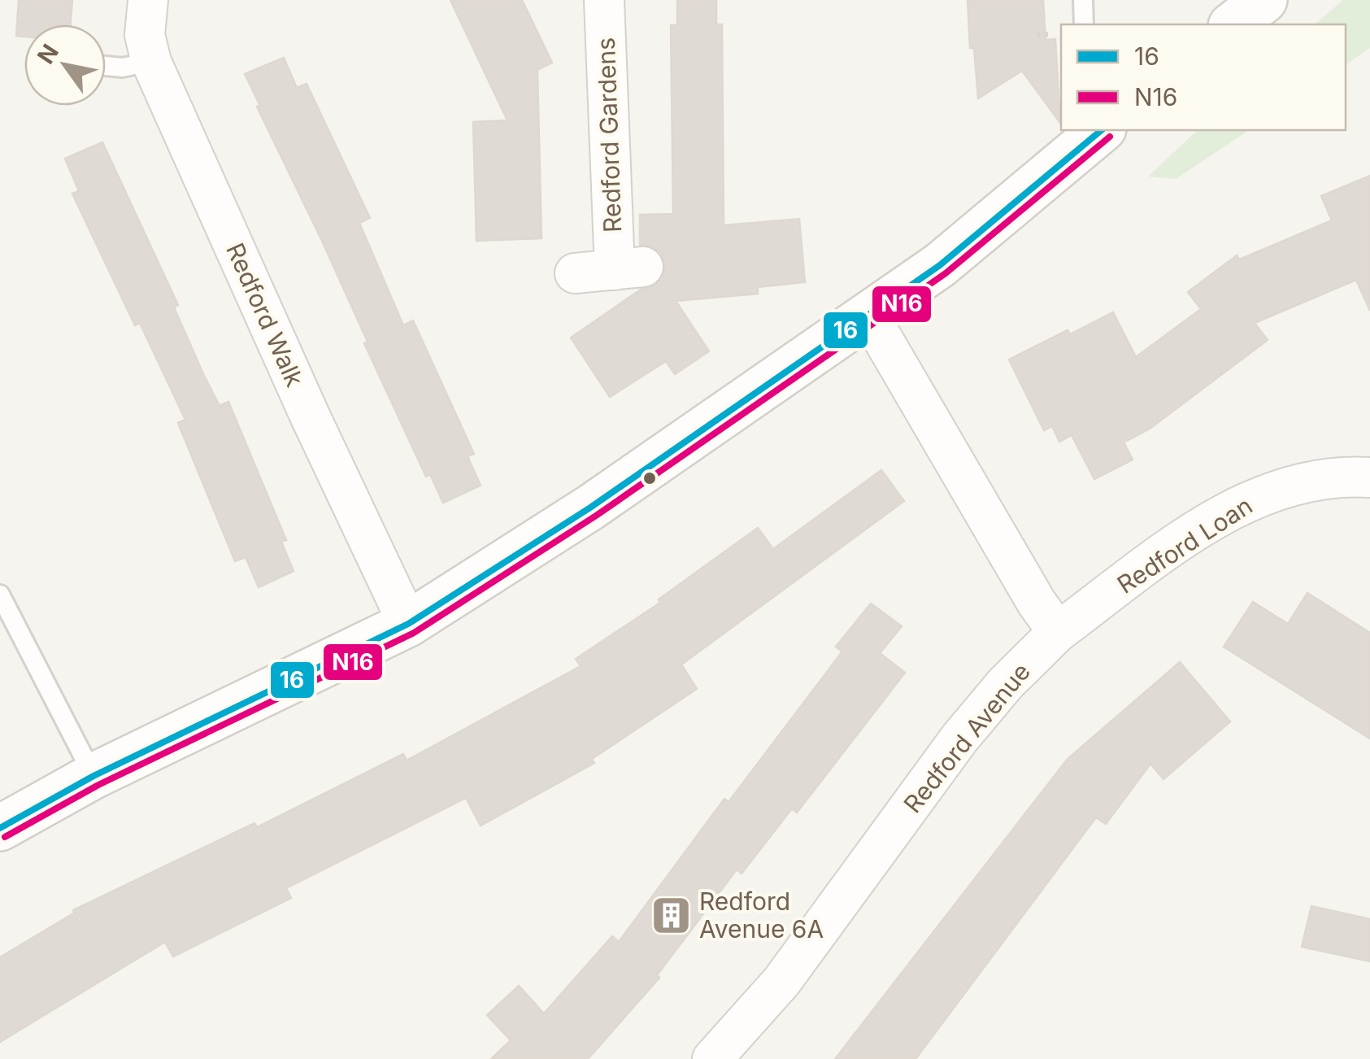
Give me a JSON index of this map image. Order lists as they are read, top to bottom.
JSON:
{
  "streets": {
    "street": [
      "Redford Gardens",
      "Redford Walk",
      "Redford Loan",
      "Redford Avenue"
    ]
  },
  "crossings": [
    ["Redford Loan", "Redford Avenue"]
  ],
  "places": {
    "building": ["Redford Avenue 6A"]
  },
  "lines": ["transit line 16", "transit line N16"],
  "legend": ["16", "N16"],
  "north": "top left"
}
